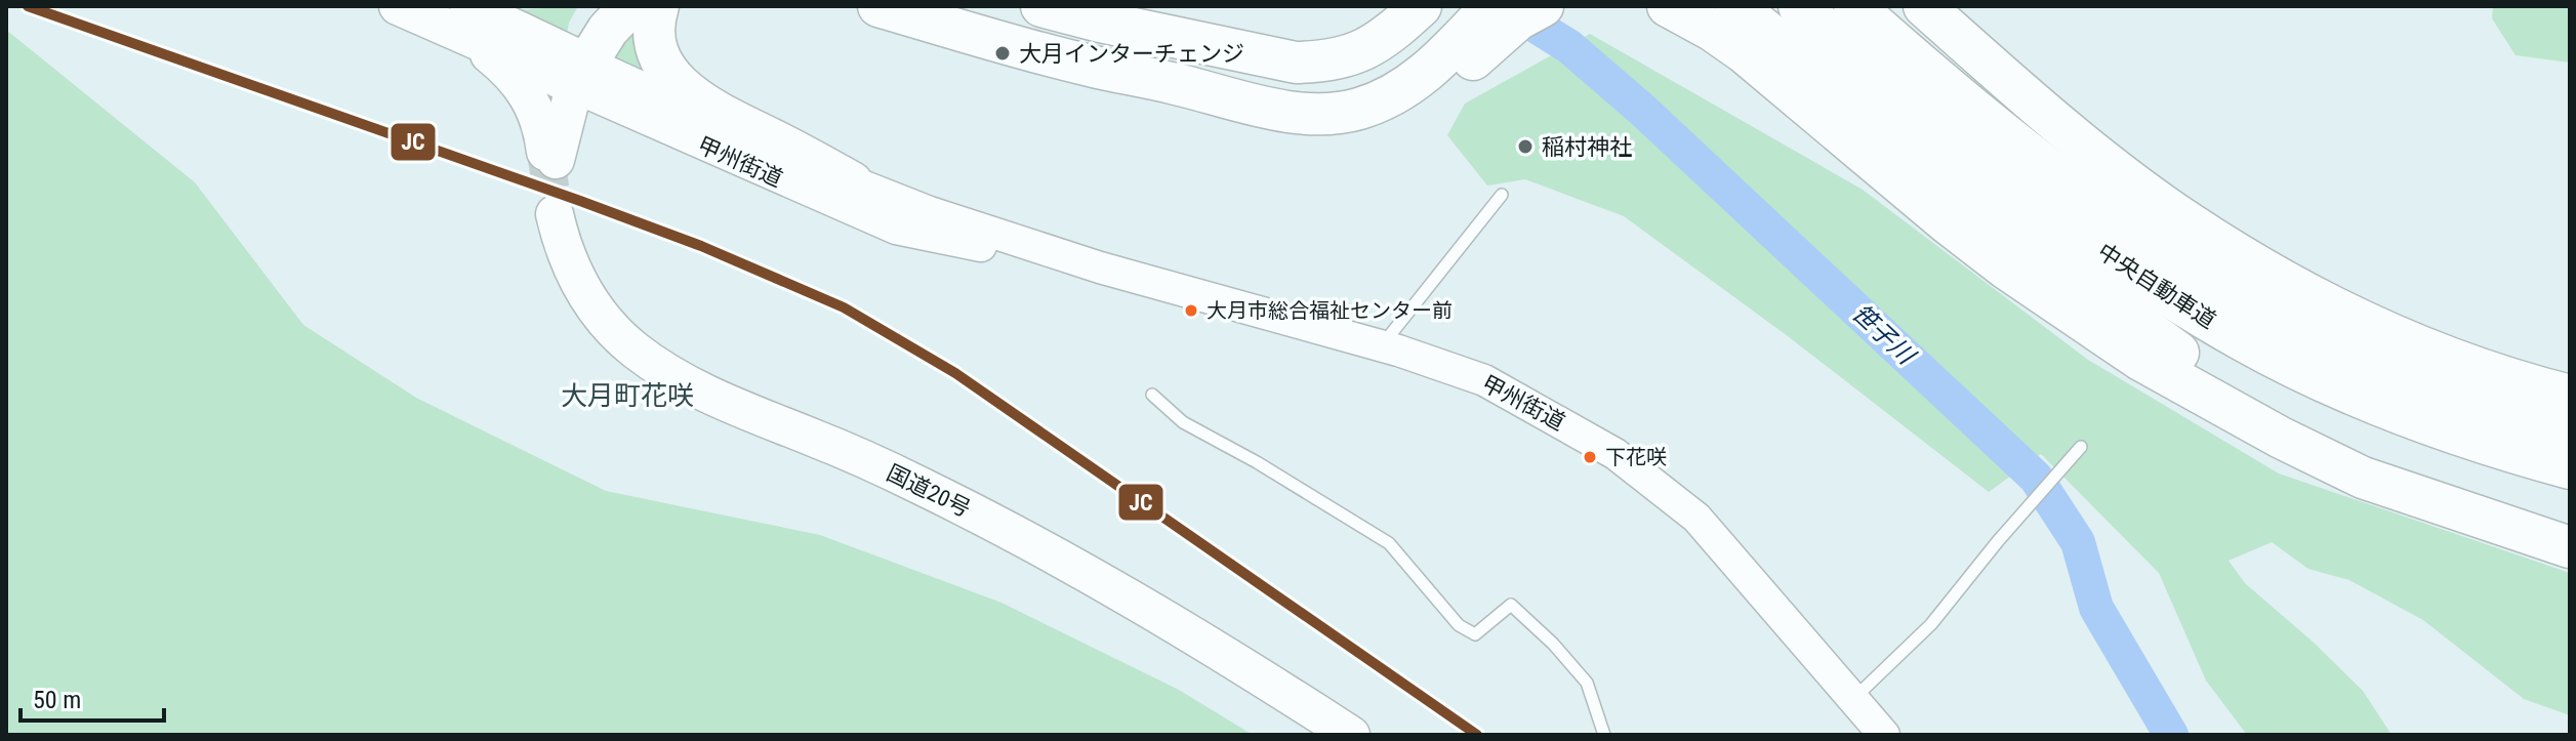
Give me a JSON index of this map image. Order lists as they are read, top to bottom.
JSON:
{
  "streets": {
    "highway": ["甲州街道", "中央自動車道", "国道20号"]
  },
  "districts": ["大月町花咲"],
  "water": ["笹子川"],
  "places": [
    "大月インターチェンジ",
    "稲村神社",
    "大月市総合福祉センター前",
    "下花咲"
  ],
  "lines": ["transit line JC"],
  "scale_bar": "50 m"
}
